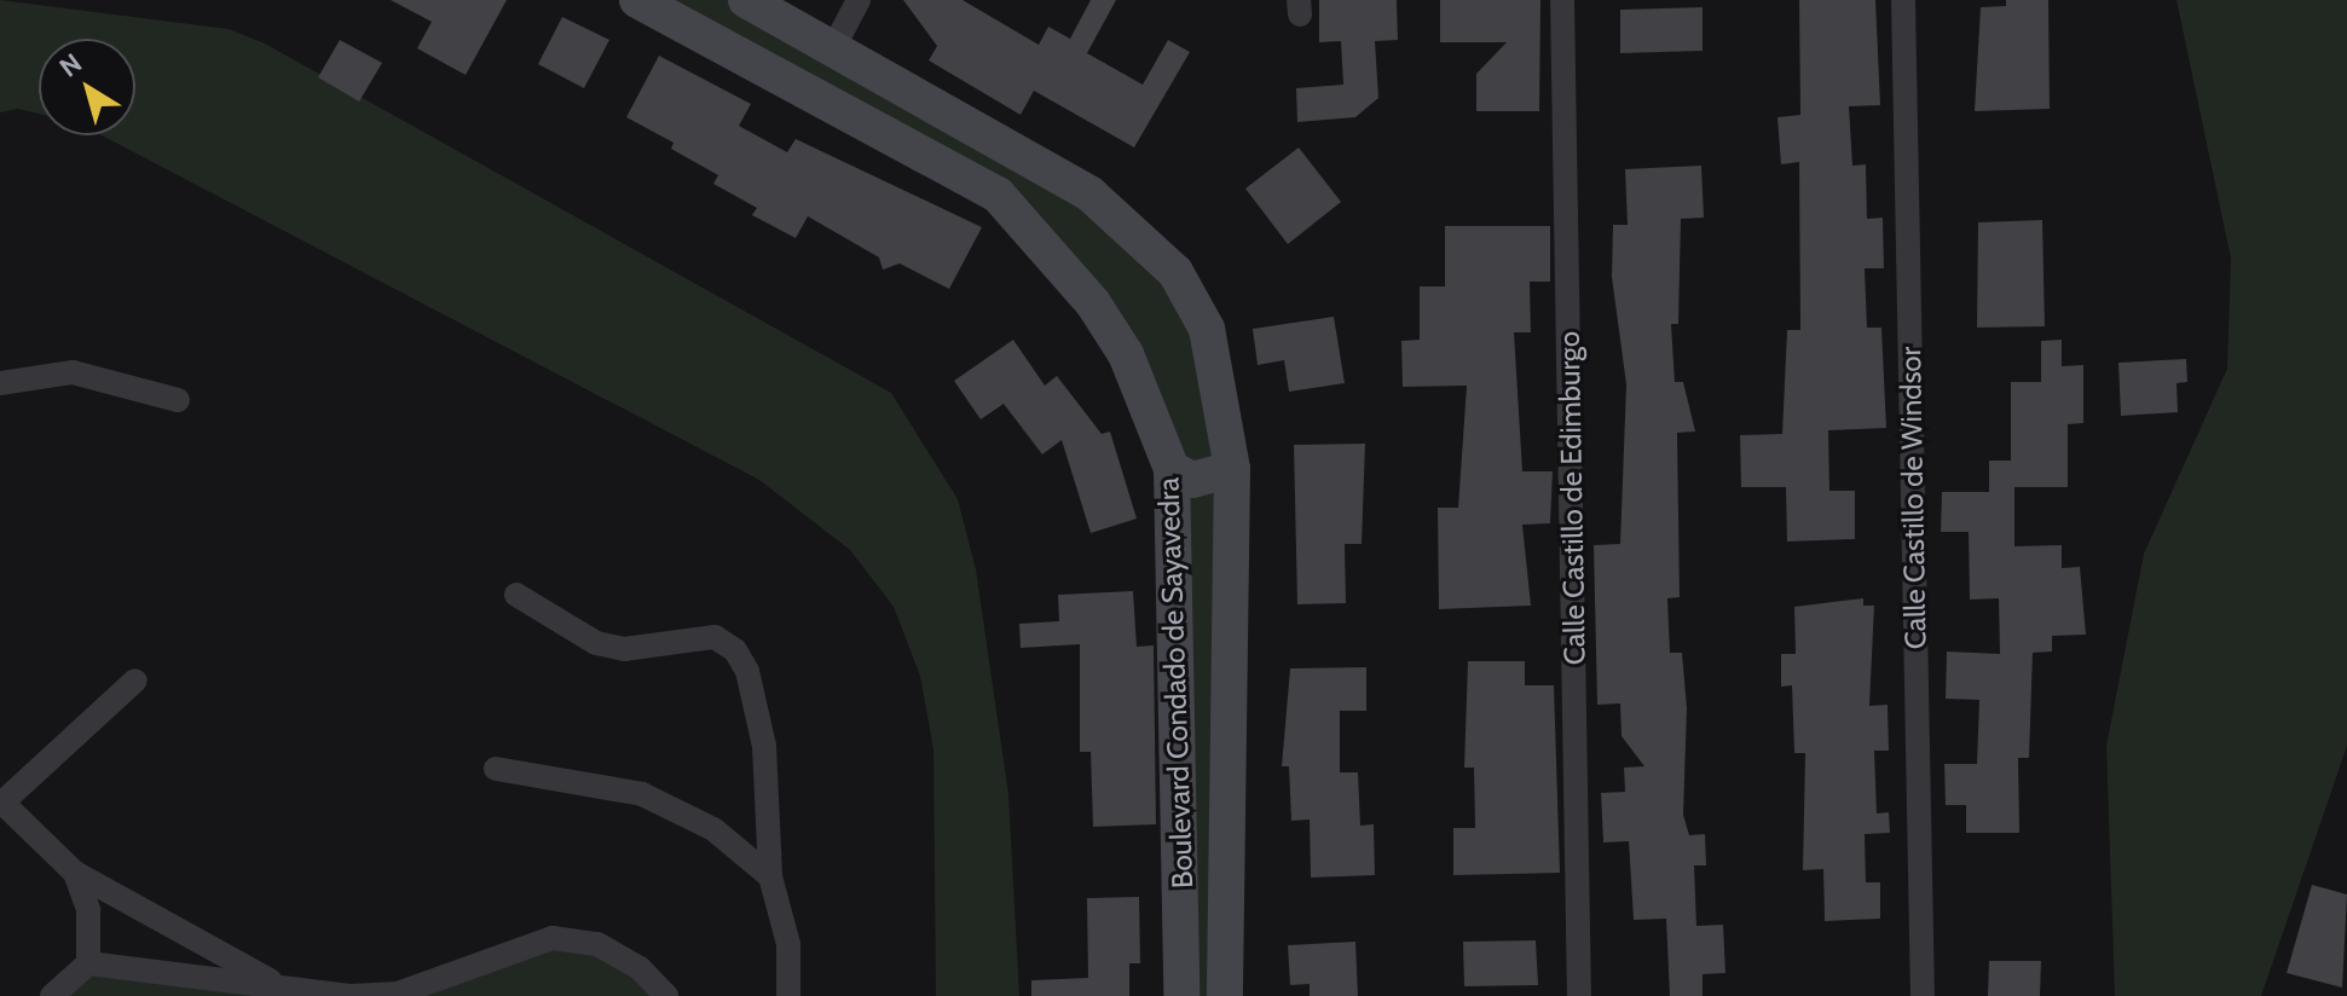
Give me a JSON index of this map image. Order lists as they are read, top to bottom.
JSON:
{
  "streets": {
    "street": ["Calle Castillo de Edimburgo", "Calle Castillo de Windsor", "Boulevard Condado de Sayavedra"]
  },
  "north": "top left"
}
